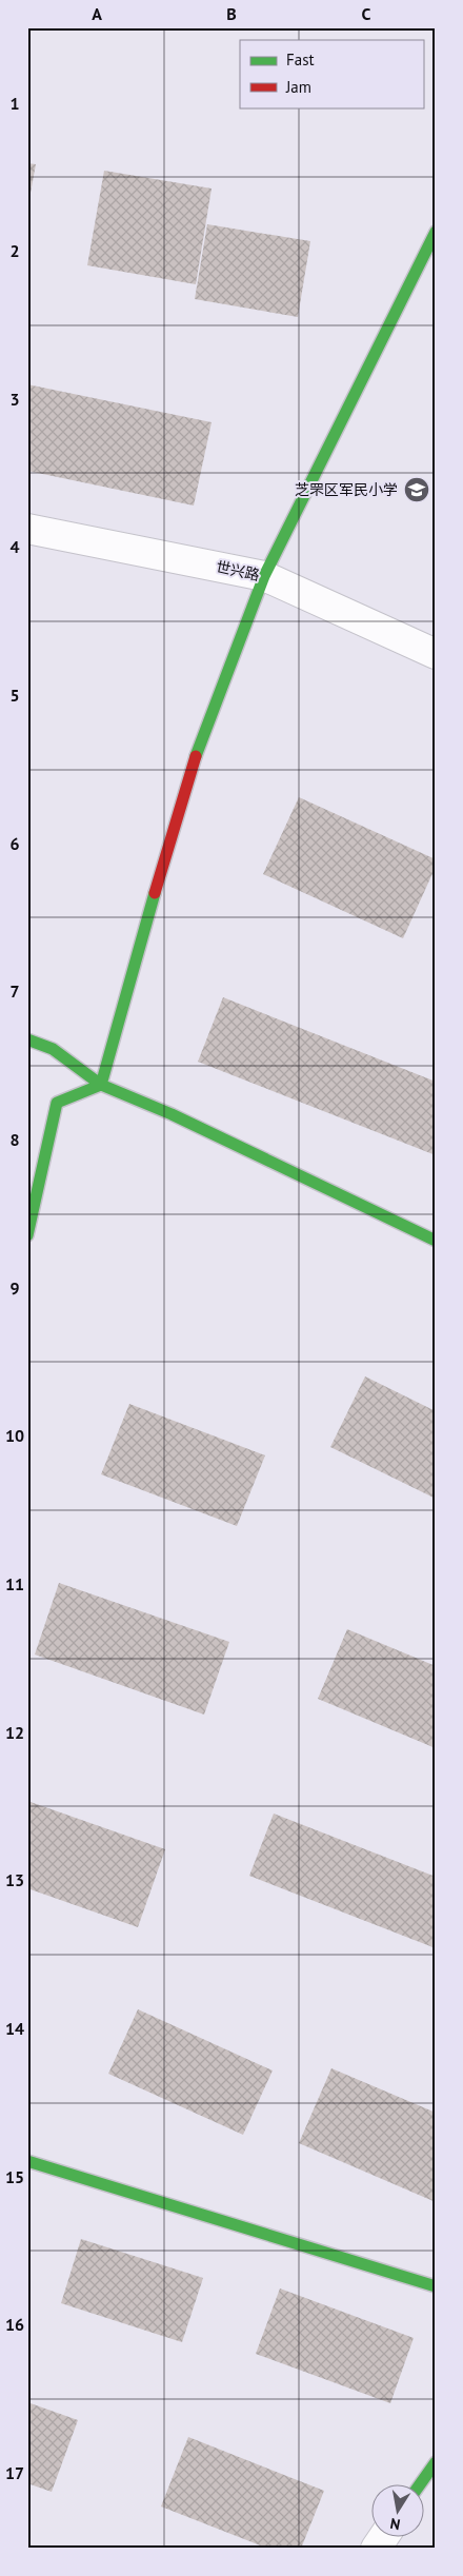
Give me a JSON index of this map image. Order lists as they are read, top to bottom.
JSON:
{
  "streets": {
    "street": ["世兴路"]
  },
  "places": {
    "school or university": ["芝罘区军民小学"]
  },
  "legend": ["Fast", "Jam"],
  "north": "bottom",
  "grid": {
    "columns": ["A", "B", "C"],
    "rows": [
      "1",
      "2",
      "3",
      "4",
      "5",
      "6",
      "7",
      "8",
      "9",
      "10",
      "11",
      "12",
      "13",
      "14",
      "15",
      "16",
      "17"
    ]
  }
}
